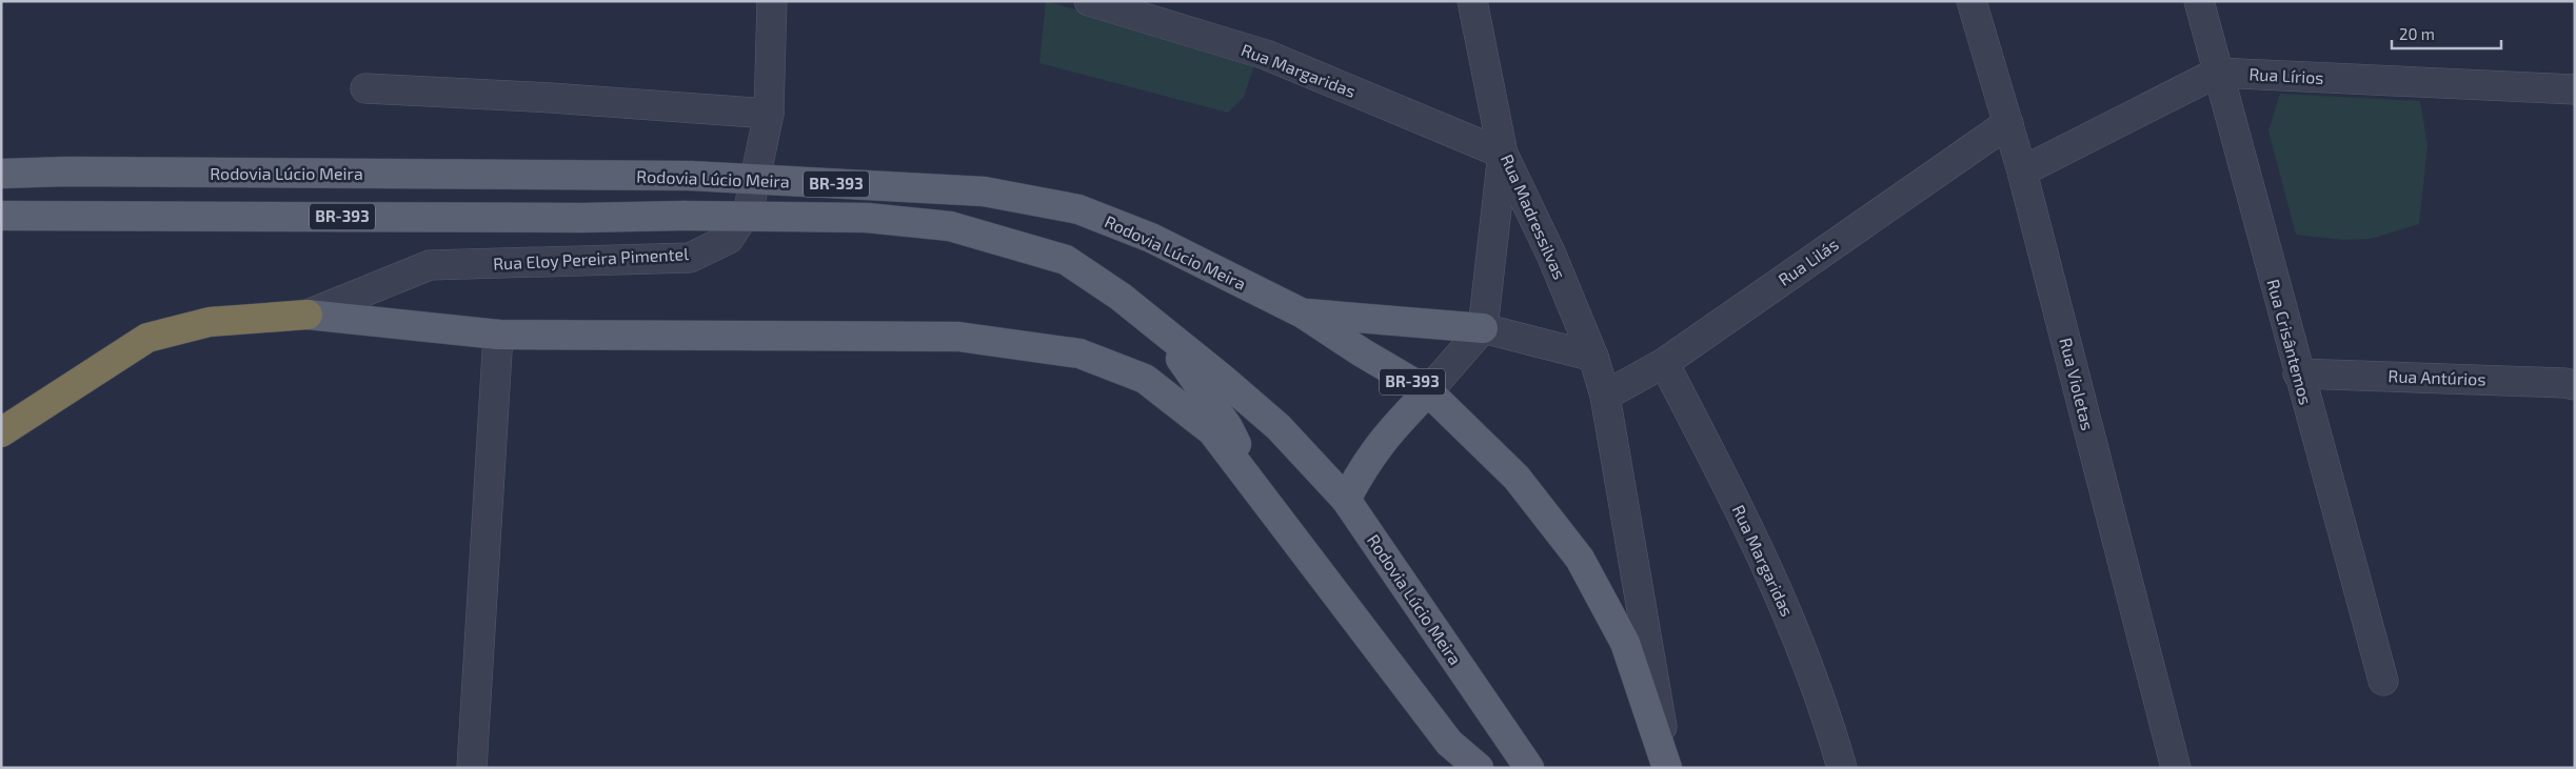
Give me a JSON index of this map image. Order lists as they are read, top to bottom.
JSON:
{
  "streets": {
    "main road": ["Rodovia Lúcio Meira", "BR-393"],
    "street": [
      "Rua Margaridas",
      "Rua Lírios",
      "Rua Madressilvas",
      "Rua Eloy Pereira Pimentel",
      "Rua Lilás",
      "Rua Crisântemos",
      "Rua Antúrios",
      "Rua Violetas"
    ]
  },
  "crossings": [
    ["Rua Margaridas", "Rua Madressilvas"],
    ["Rua Margaridas", "Rua Lilás"],
    ["Rua Lírios", "Rua Crisântemos"],
    ["Rua Lírios", "Rua Violetas"],
    ["Rodovia Lúcio Meira", "Rua Madressilvas"],
    ["Rua Madressilvas", "Rua Lilás"],
    ["Rua Lilás", "Rua Violetas"],
    ["Rua Crisântemos", "Rua Antúrios"]
  ],
  "scale_bar": "20 m"
}
